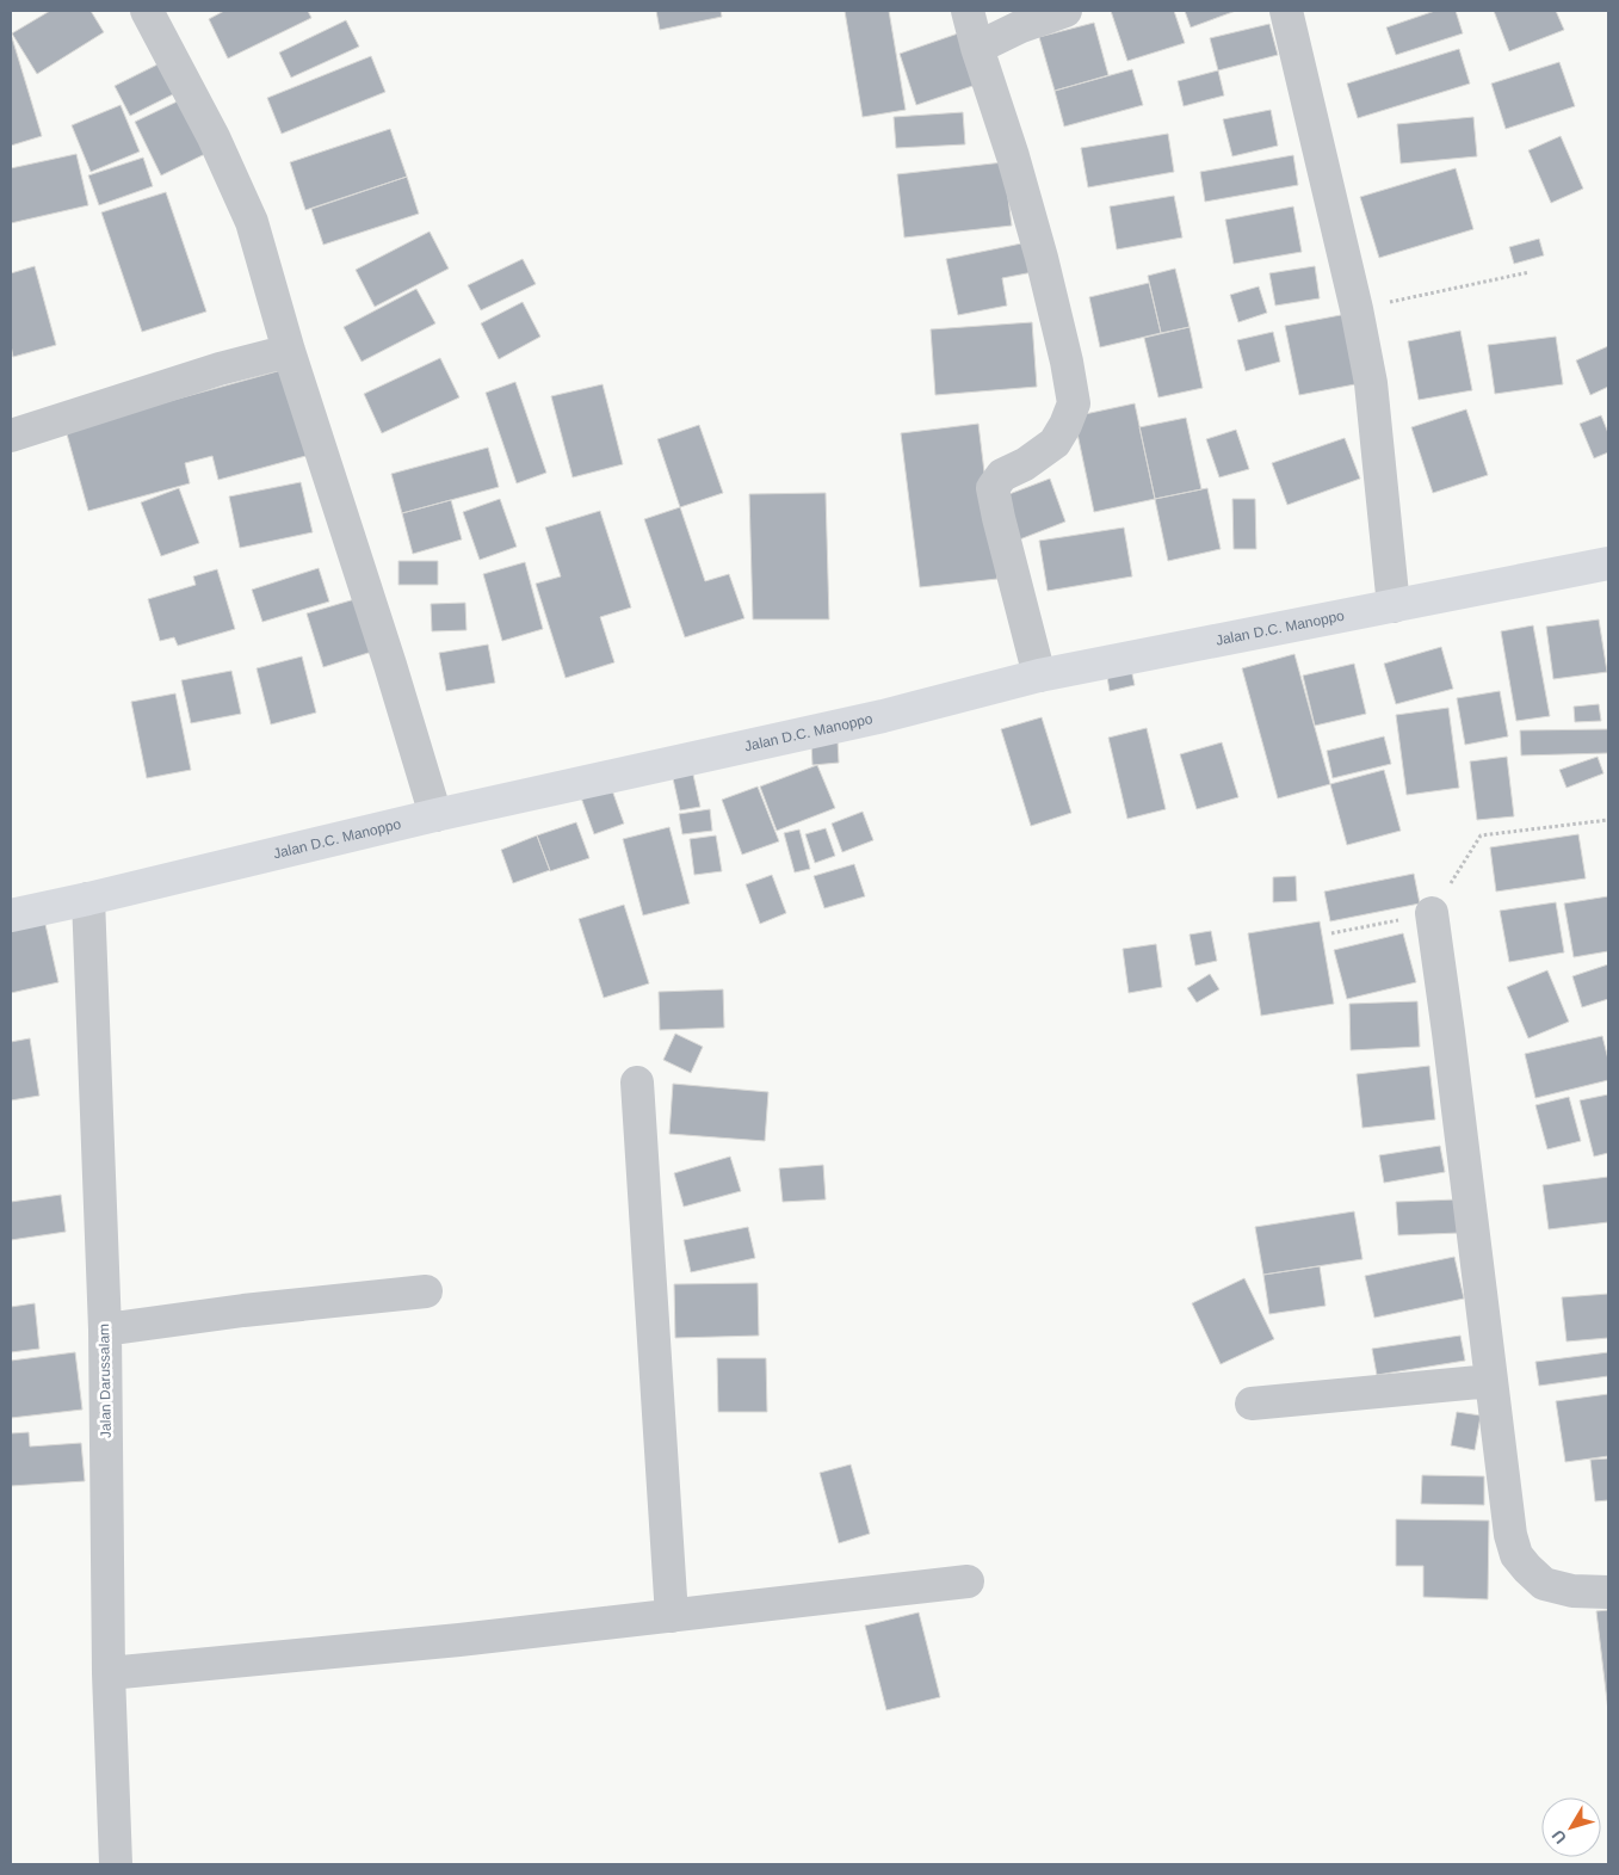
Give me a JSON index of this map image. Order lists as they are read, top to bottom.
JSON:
{
  "streets": {
    "highway": ["Jalan D.C. Manoppo"],
    "street": ["Jalan Darussalam"]
  },
  "crossings": [
    ["Jalan D.C. Manoppo", "Jalan Darussalam"]
  ],
  "north": "bottom left"
}
